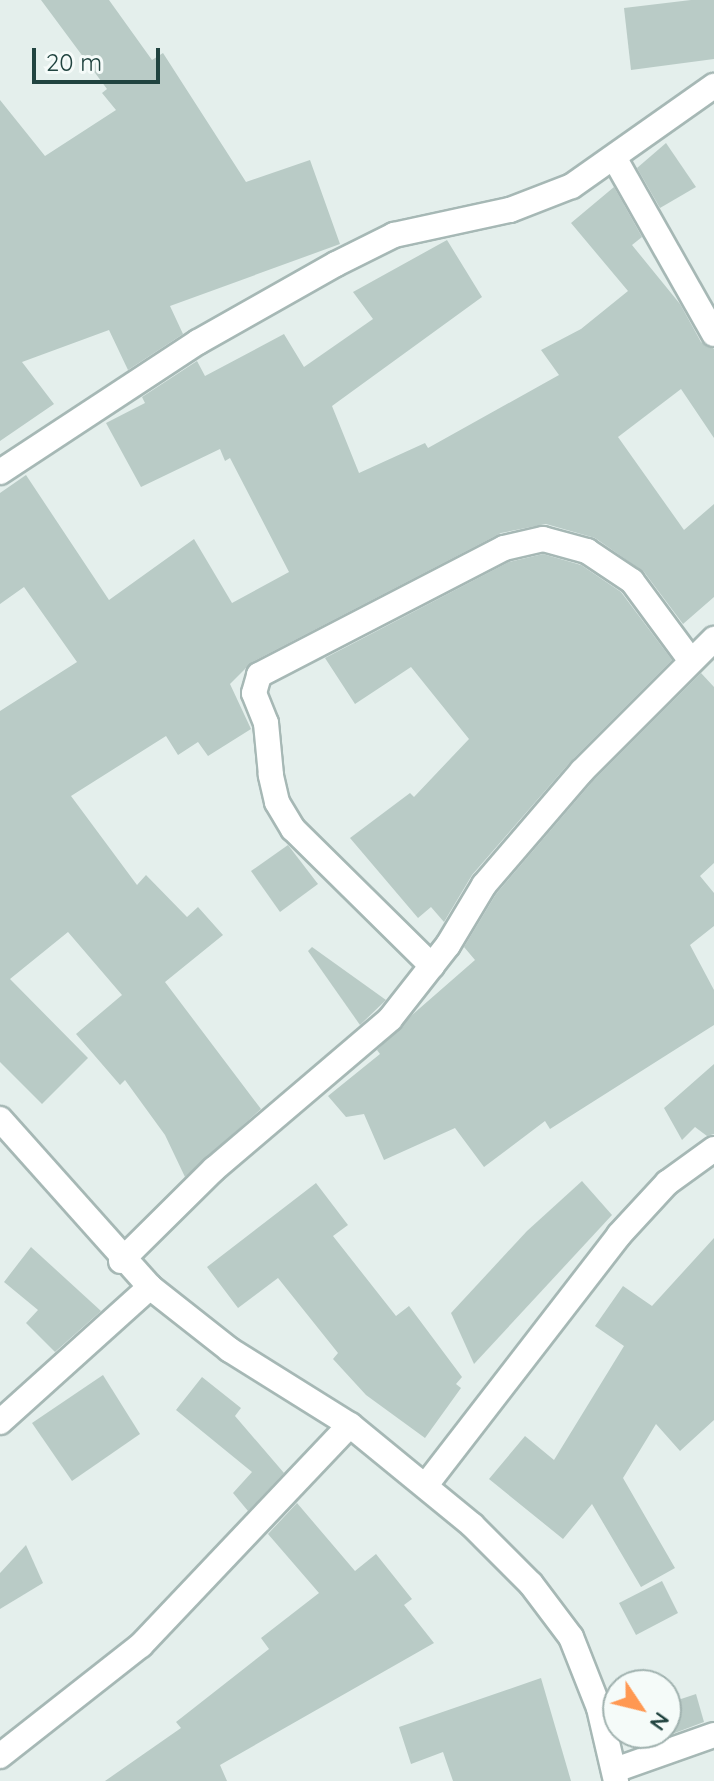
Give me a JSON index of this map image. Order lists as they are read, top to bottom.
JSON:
{
  "scale_bar": "20 m",
  "north": "bottom right"
}
